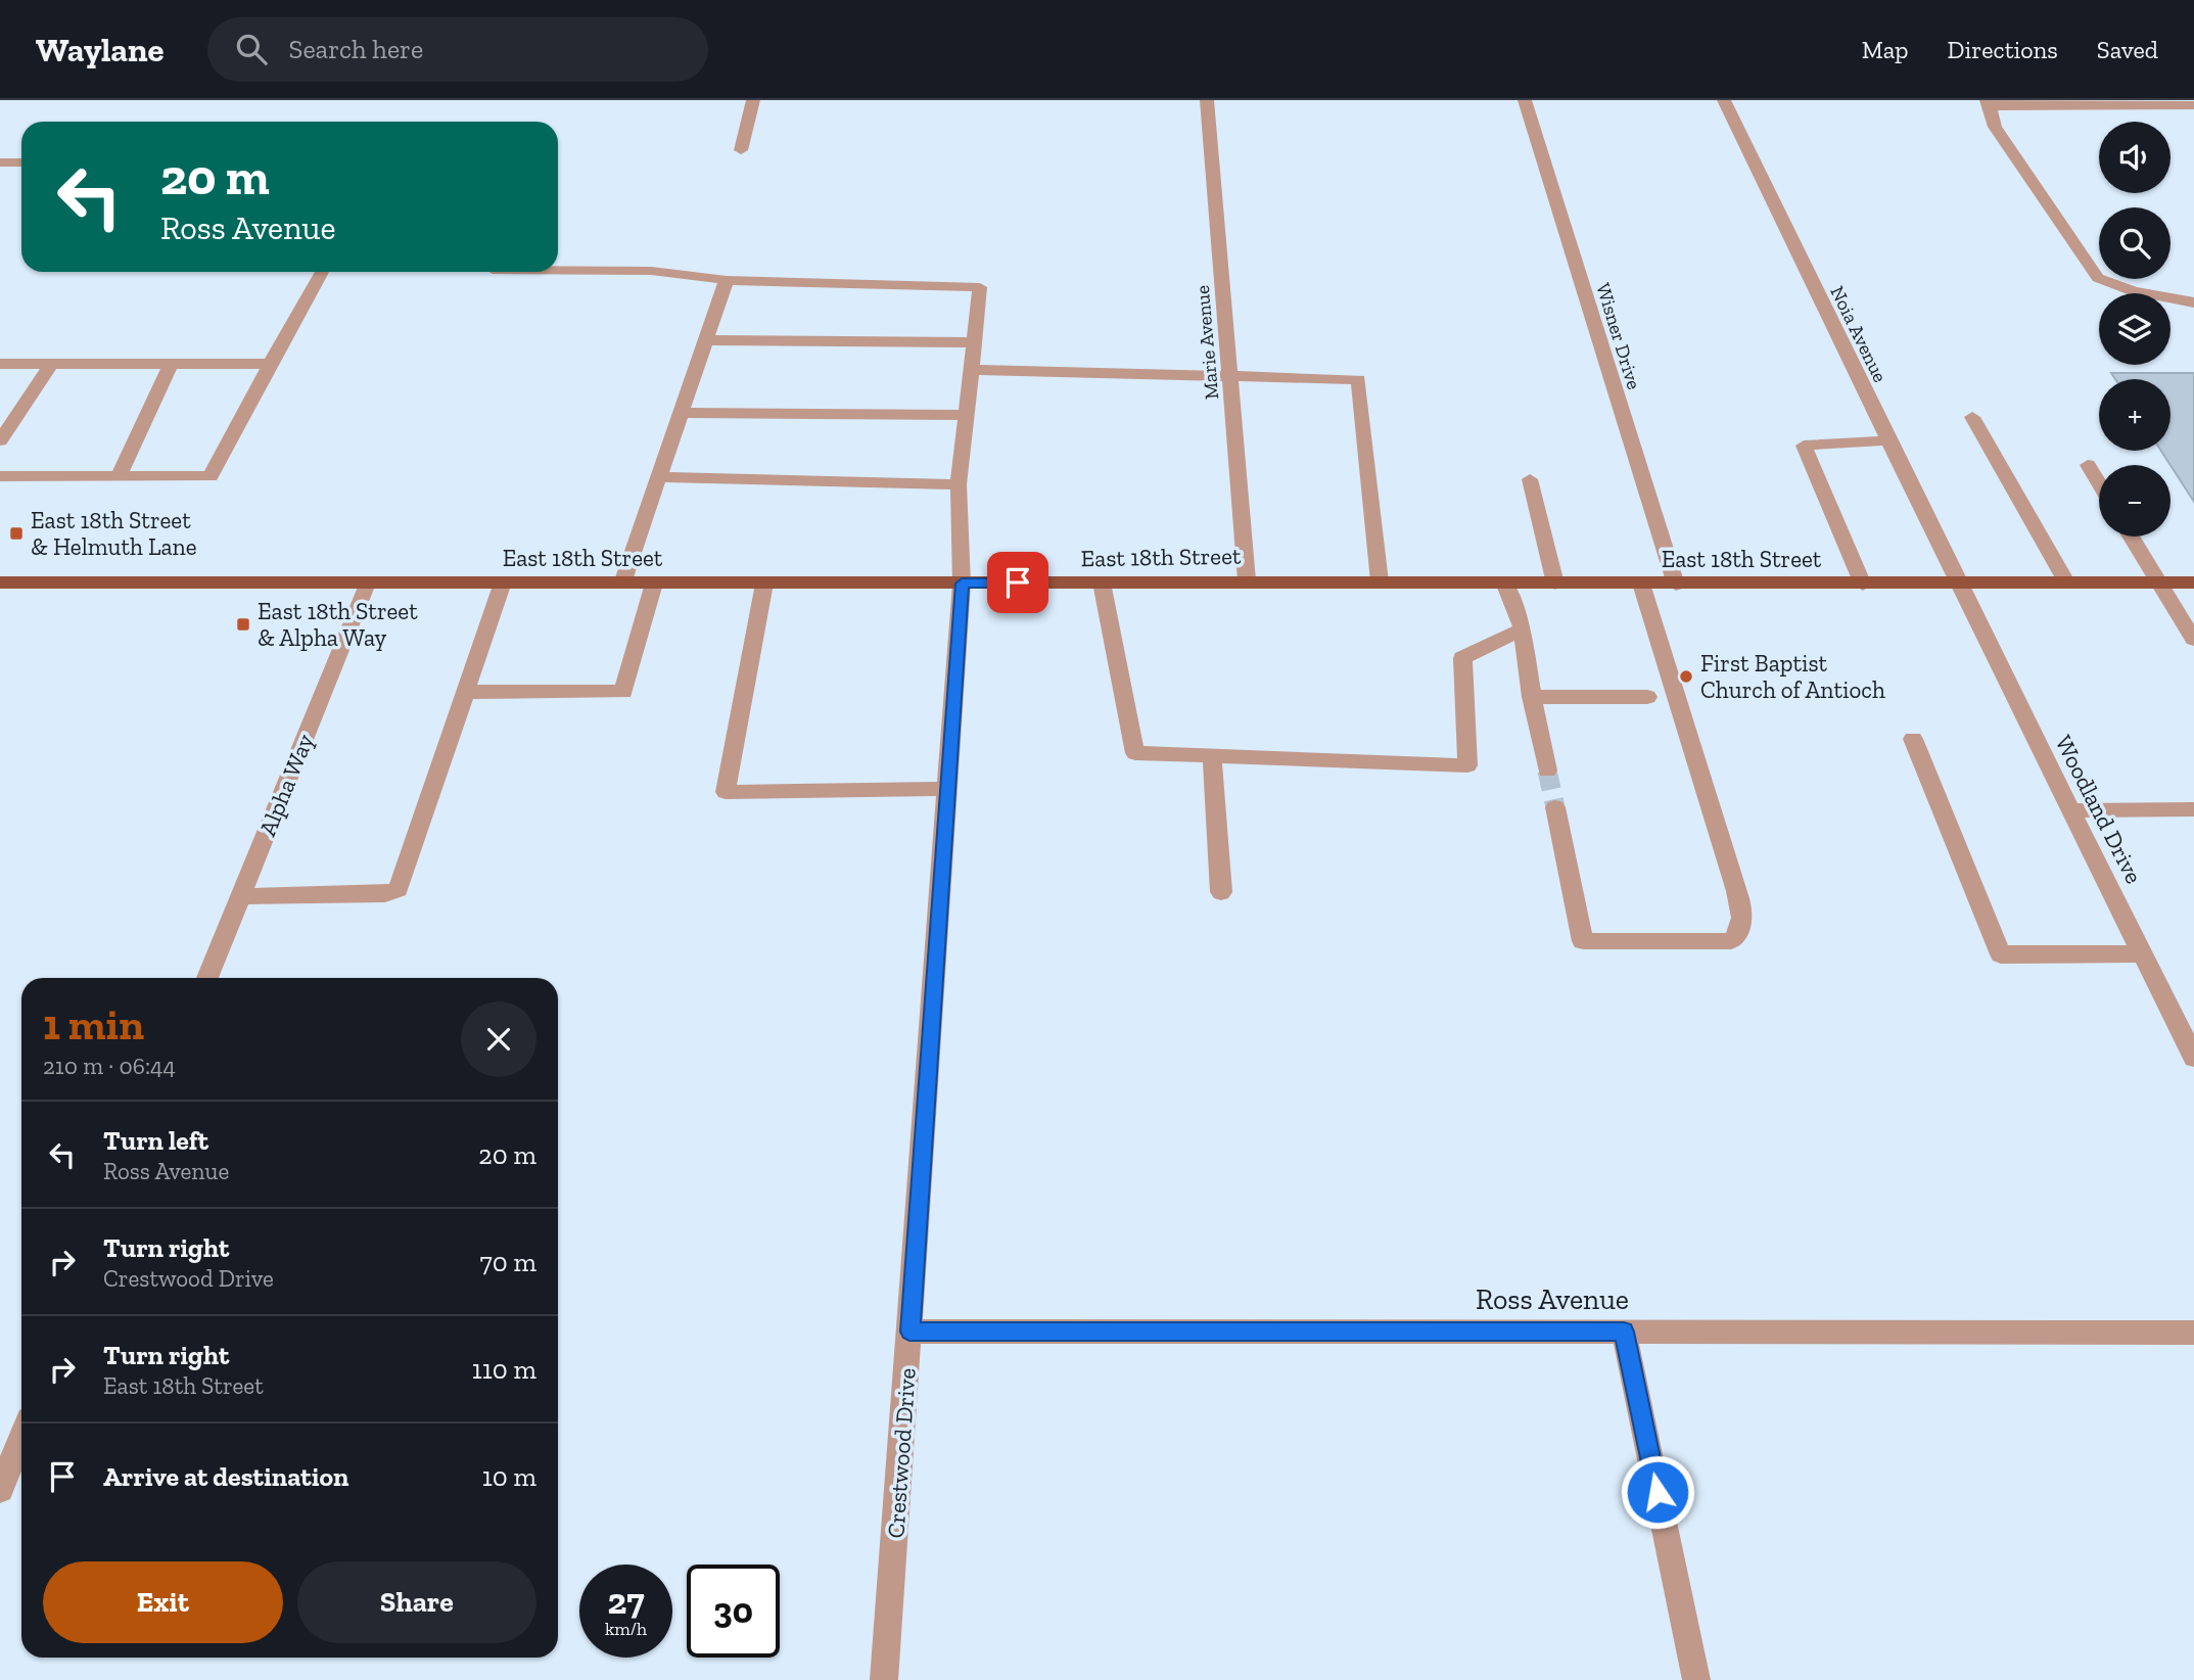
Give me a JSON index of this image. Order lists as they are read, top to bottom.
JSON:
{
  "streets": {
    "main road": ["East 18th Street"],
    "street": [
      "Noia Avenue",
      "Wisner Drive",
      "Marie Avenue",
      "Alpha Way",
      "Woodland Drive",
      "Ross Avenue",
      "Crestwood Drive"
    ]
  },
  "crossings": [
    ["Noia Avenue", "East 18th Street"],
    ["Noia Avenue", "Woodland Drive"],
    ["Wisner Drive", "East 18th Street"],
    ["Marie Avenue", "East 18th Street"],
    ["East 18th Street", "Alpha Way"],
    ["East 18th Street", "Woodland Drive"],
    ["East 18th Street", "Crestwood Drive"],
    ["Ross Avenue", "Crestwood Drive"]
  ],
  "places": {
    "transit": ["East 18th Street & Helmuth Lane", "East 18th Street & Alpha Way"],
    "other": ["First Baptist Church of Antioch"]
  },
  "page": {
    "header": "Waylane",
    "search": "Search here",
    "nav": ["Map", "Directions", "Saved"],
    "map_buttons": ["+", "−"],
    "turn": ["20 m", "Ross Avenue"],
    "heading": ["1 min", "210 m · 06:44"],
    "list": [
      {
        "name": "Turn left",
        "note": "Ross Avenue",
        "value": "20 m"
      },
      {
        "name": "Turn right",
        "note": "Crestwood Drive",
        "value": "70 m"
      },
      {
        "name": "Turn right",
        "note": "East 18th Street",
        "value": "110 m"
      },
      {
        "name": "Arrive at destination",
        "value": "10 m"
      }
    ],
    "buttons": ["Exit", "Share"],
    "speed": "27 km/h",
    "limit": "30"
  }
}
